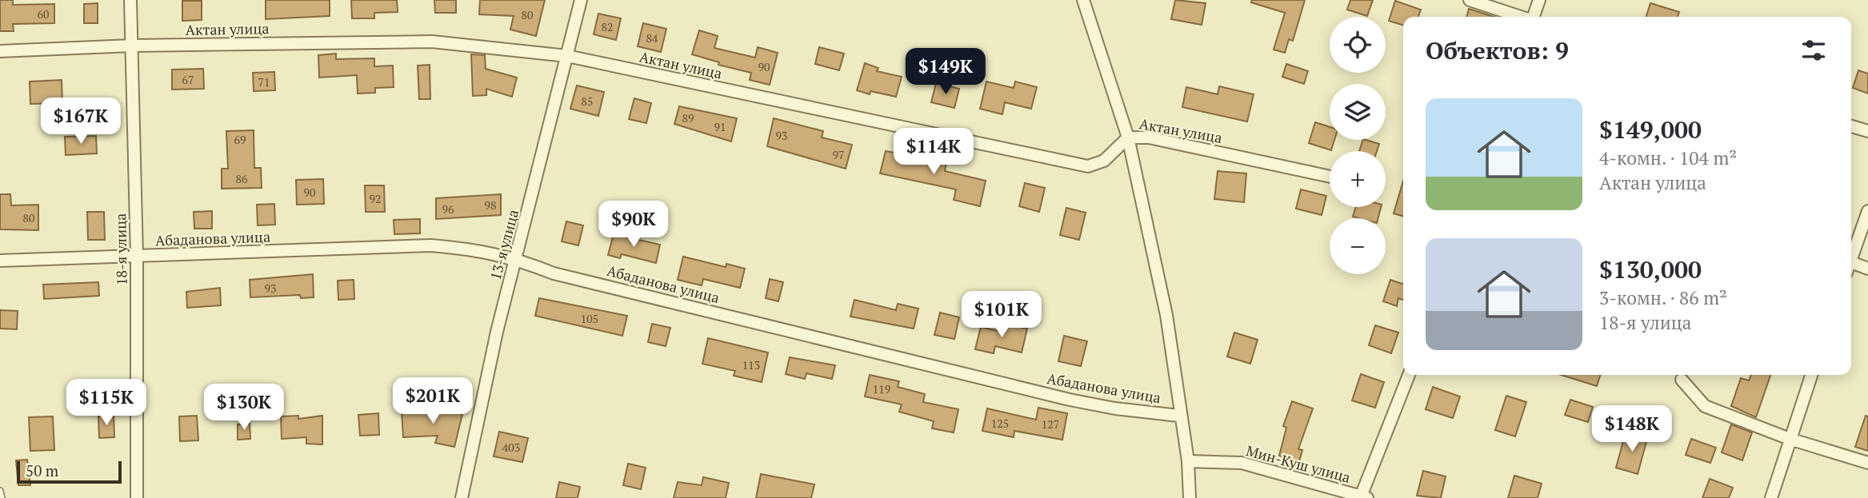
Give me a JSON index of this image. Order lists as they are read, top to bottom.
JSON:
{
  "streets": {
    "street": [
      "Актан улица",
      "Абаданова улица",
      "13-я улица",
      "18-я улица",
      "Мин-Куш улица"
    ]
  },
  "crossings": [
    ["Актан улица", "13-я улица"],
    ["Актан улица", "18-я улица"],
    ["Абаданова улица", "13-я улица"],
    ["Абаданова улица", "18-я улица"]
  ],
  "house_numbers": [
    "60",
    "80",
    "82",
    "84",
    "90",
    "67",
    "71",
    "85",
    "89",
    "91",
    "93",
    "69",
    "97",
    "86",
    "90",
    "92",
    "98",
    "96",
    "80",
    "93",
    "105",
    "113",
    "119",
    "125",
    "127",
    "403"
  ],
  "scale_bar": "50 m",
  "page": {
    "map_buttons": ["+", "−"],
    "heading": "Объектов: 9",
    "price": [
      "$149K",
      "$167K",
      "$114K",
      "$90K",
      "$101K",
      "$201K",
      "$115K",
      "$130K",
      "$148K"
    ],
    "list": [
      {
        "name": "$149,000",
        "note": "4-комн. · 104 m² · Актан улица"
      },
      {
        "name": "$130,000",
        "note": "3-комн. · 86 m² · 18-я улица"
      }
    ],
    "scale": "50 m"
  }
}
